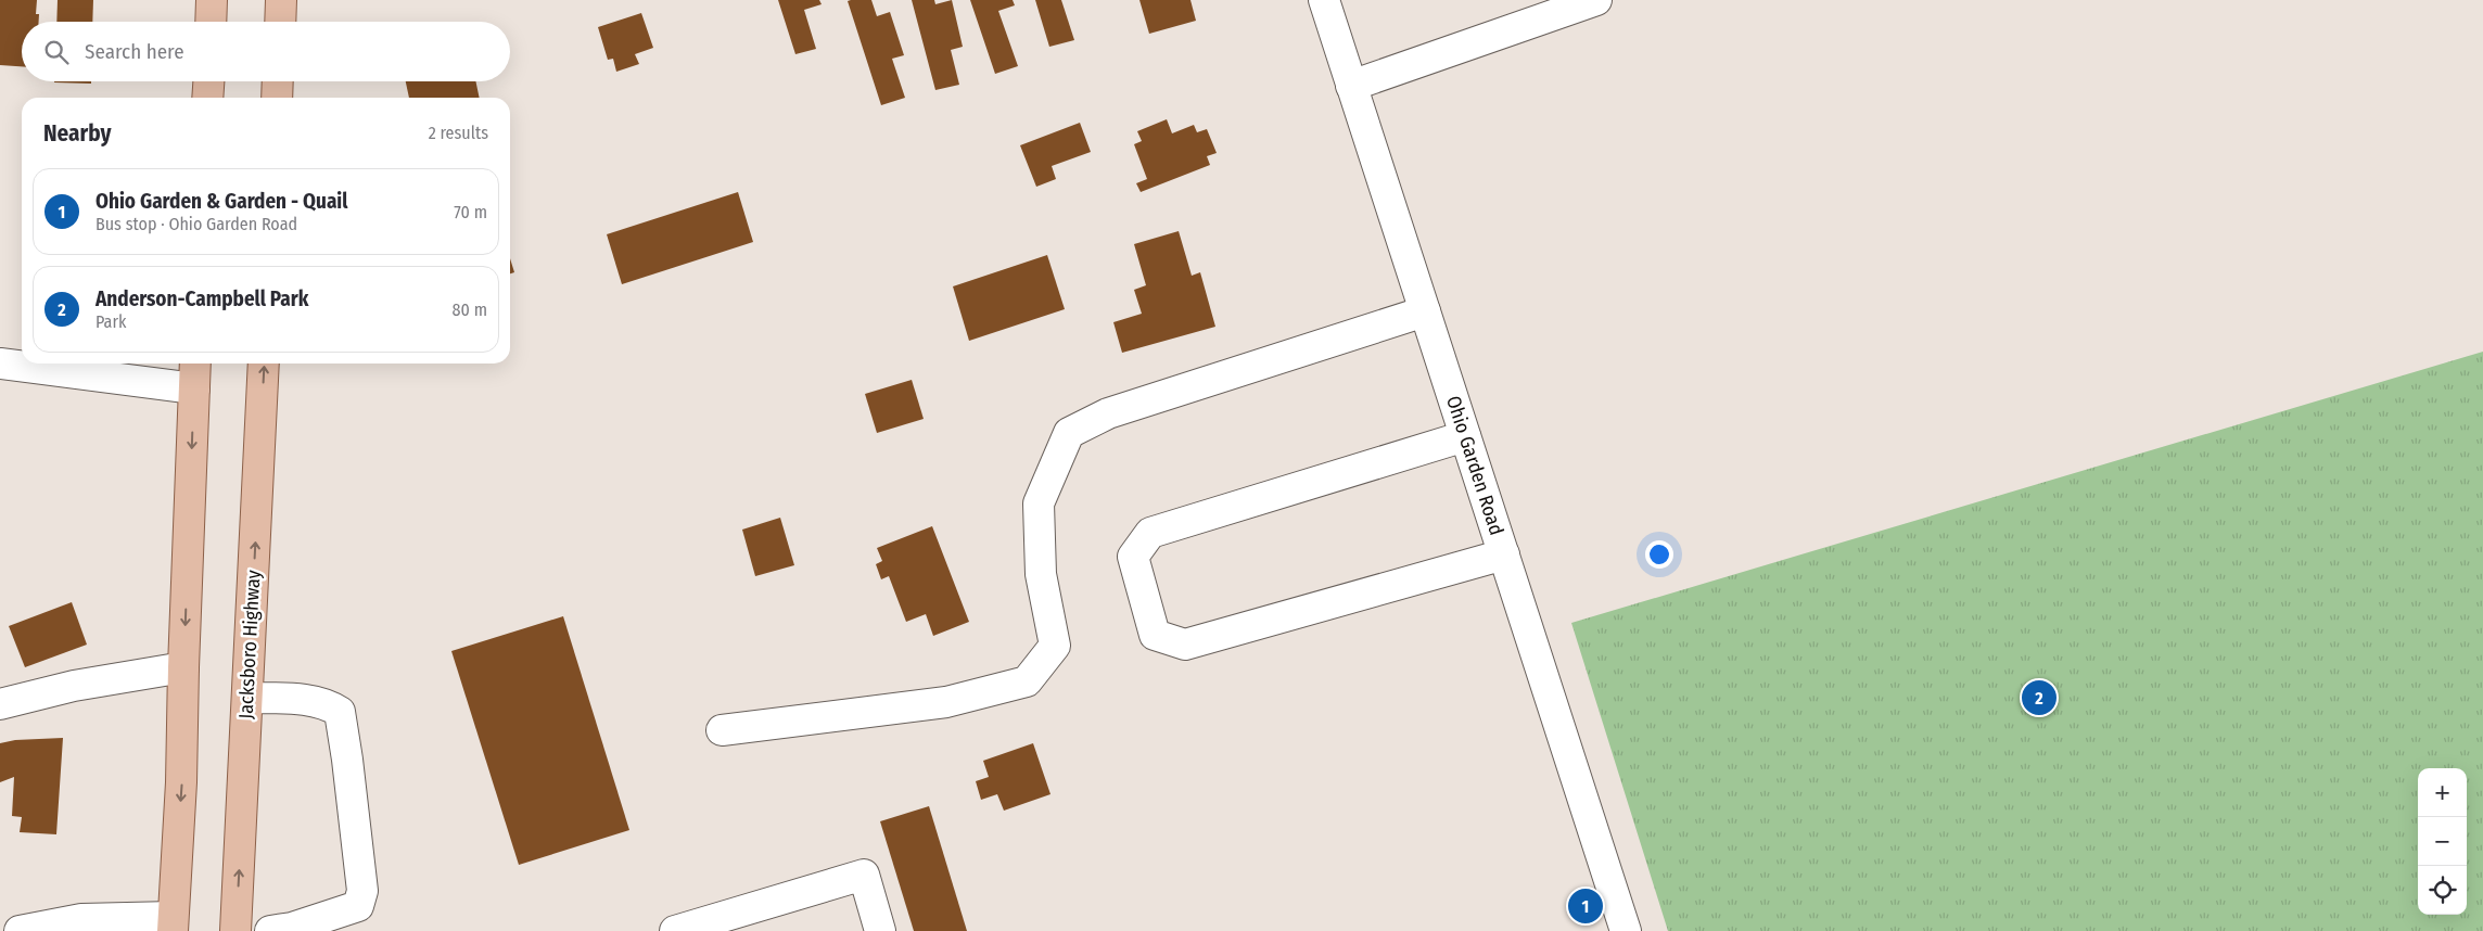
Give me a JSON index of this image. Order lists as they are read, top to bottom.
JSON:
{
  "streets": {
    "main road": ["Jacksboro Highway"],
    "street": ["Ohio Garden Road"]
  },
  "page": {
    "search": "Search here",
    "heading": ["Nearby", "2 results"],
    "list": [
      {
        "mark": "1",
        "name": "Ohio Garden & Garden - Quail",
        "note": "Bus stop · Ohio Garden Road",
        "value": "70 m"
      },
      {
        "mark": "2",
        "name": "Anderson-Campbell Park",
        "note": "Park",
        "value": "80 m"
      }
    ],
    "pins": ["2", "1"],
    "map_buttons": ["+", "−"]
  }
}
